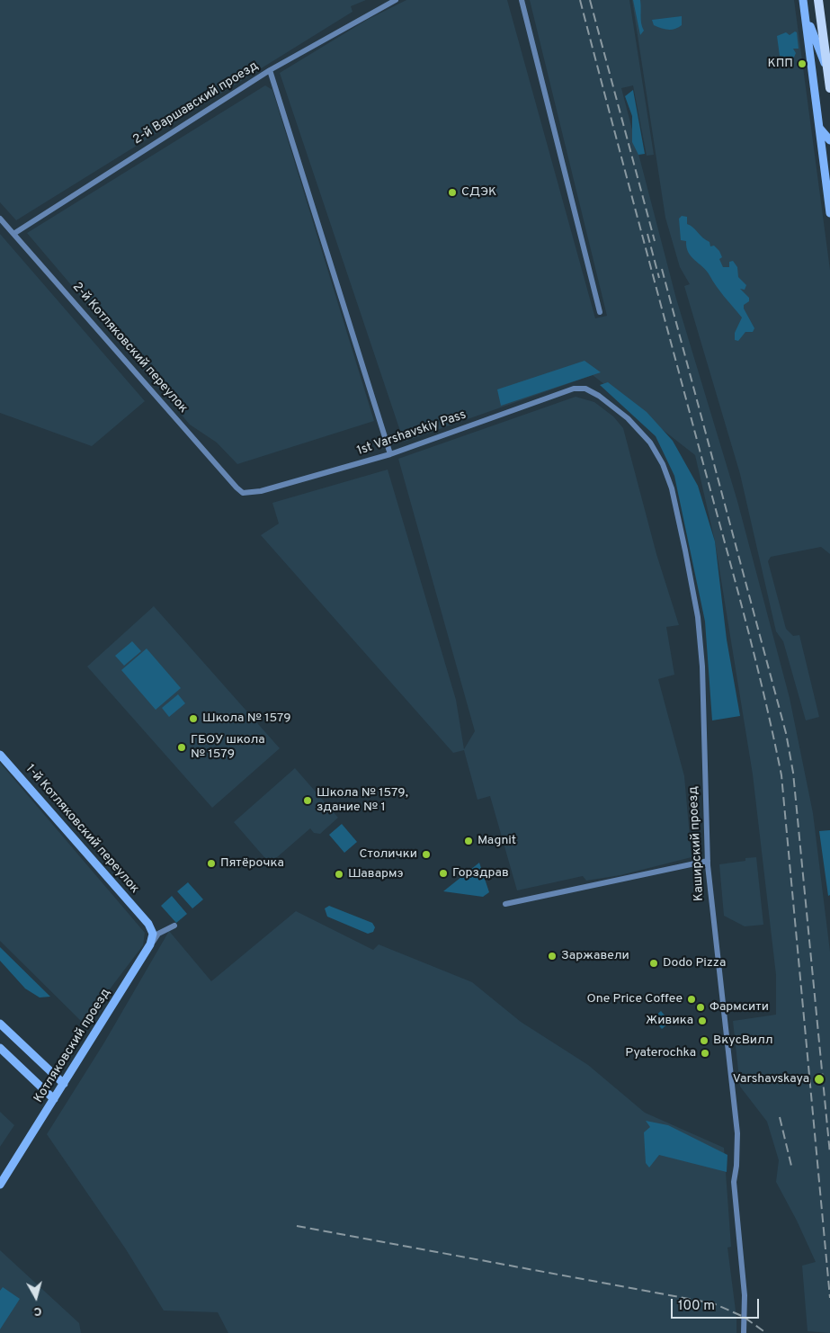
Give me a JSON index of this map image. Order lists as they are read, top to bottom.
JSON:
{
  "streets": {
    "street": [
      "2-й Варшавский проезд",
      "2-й Котляковский переулок",
      "1st Varshavskiy Pass",
      "1-й Котляковский переулок",
      "Каширский проезд",
      "Котляковский проезд"
    ]
  },
  "crossings": [
    ["2-й Варшавский проезд", "2-й Котляковский переулок"],
    ["2-й Котляковский переулок", "1st Varshavskiy Pass"],
    ["1st Varshavskiy Pass", "Каширский проезд"],
    ["1-й Котляковский переулок", "Котляковский проезд"]
  ],
  "places": [
    "КПП",
    "СДЭК",
    "Школа № 1579",
    "ГБОУ школа № 1579",
    "Школа № 1579, здание № 1",
    "Magnit",
    "Столички",
    "Пятёрочка",
    "Горздрав",
    "Шавармэ",
    "Заржавели",
    "Dodo Pizza",
    "One Price Coffee",
    "Фармсити",
    "Живика",
    "ВкусВилл",
    "Pyaterochka",
    "Varshavskaya"
  ],
  "scale_bar": "100 m",
  "north": "bottom"
}
